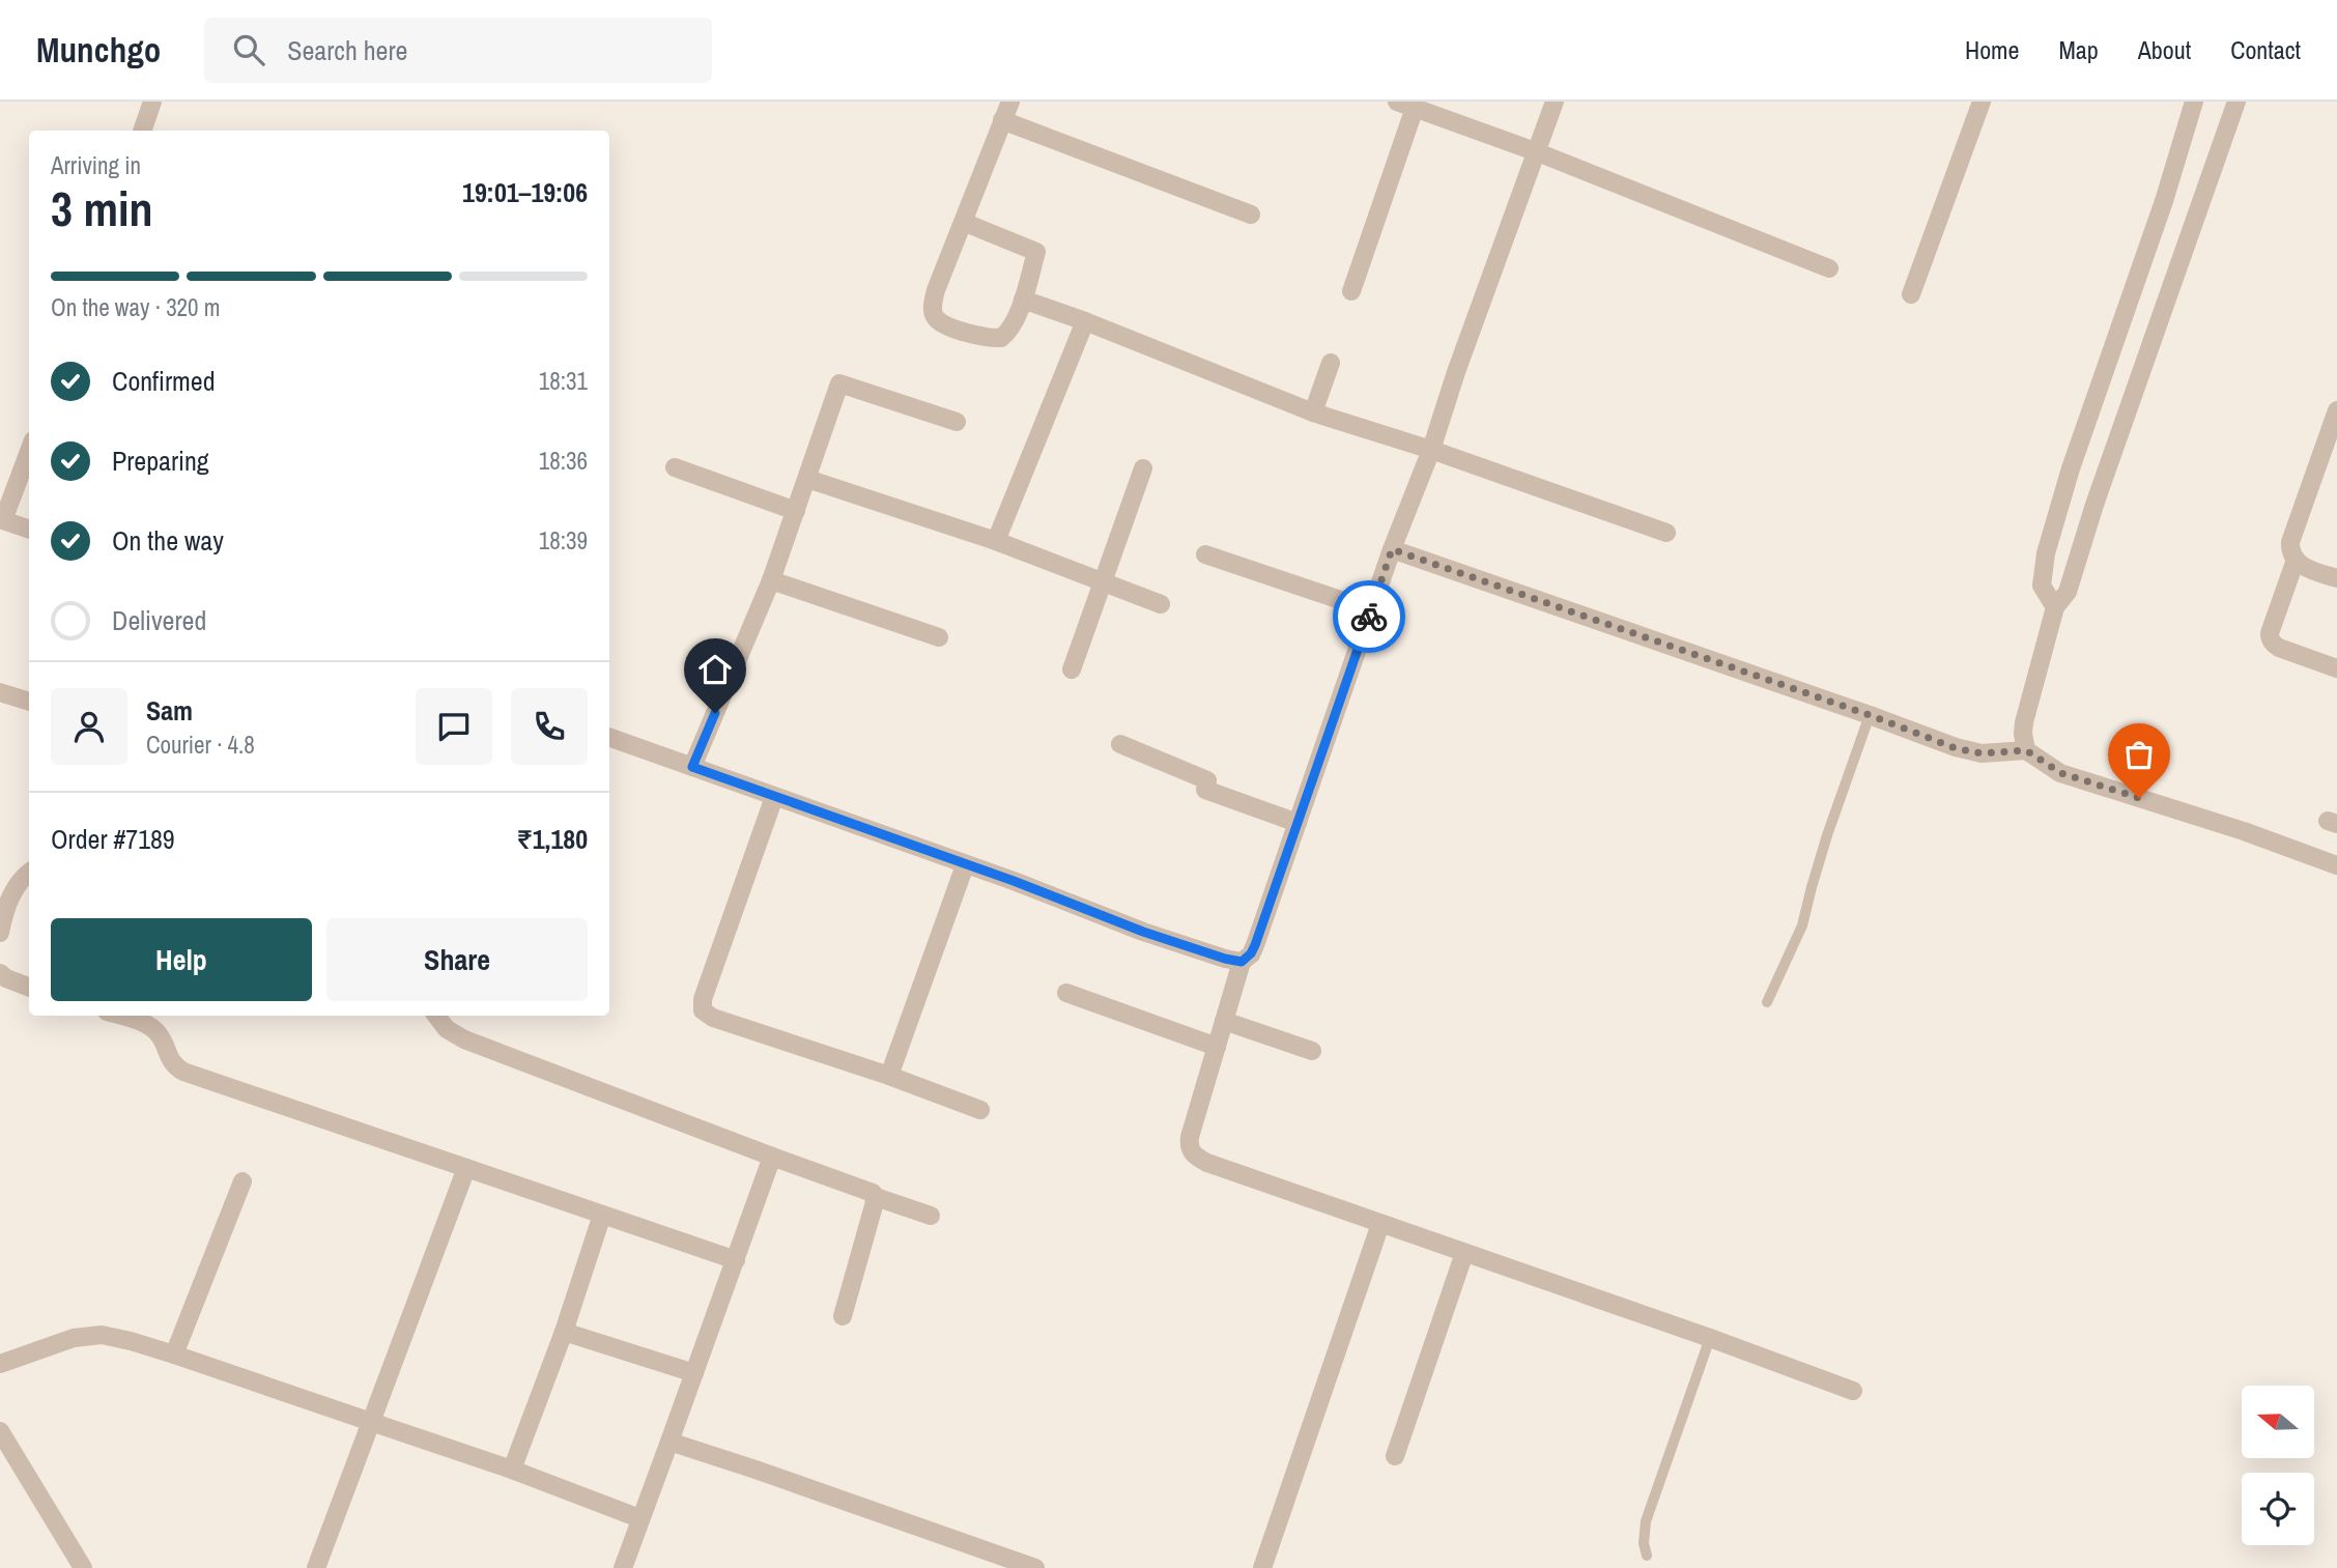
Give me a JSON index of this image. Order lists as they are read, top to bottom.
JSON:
{
  "north": "left",
  "page": {
    "header": "Munchgo",
    "search": "Search here",
    "nav": [
      "Home",
      "Map",
      "About",
      "Contact"
    ],
    "heading": ["3 min", "Arriving in", "19:01–19:06"],
    "panel": [
      "Sam",
      "Courier · 4.8",
      "Order #7189",
      "₹1,180"
    ],
    "bar": "On the way · 320 m",
    "list": [
      ["Confirmed", "18:31"],
      ["Preparing", "18:36"],
      ["On the way", "18:39"],
      "Delivered"
    ],
    "buttons": ["Help", "Share"]
  }
}
